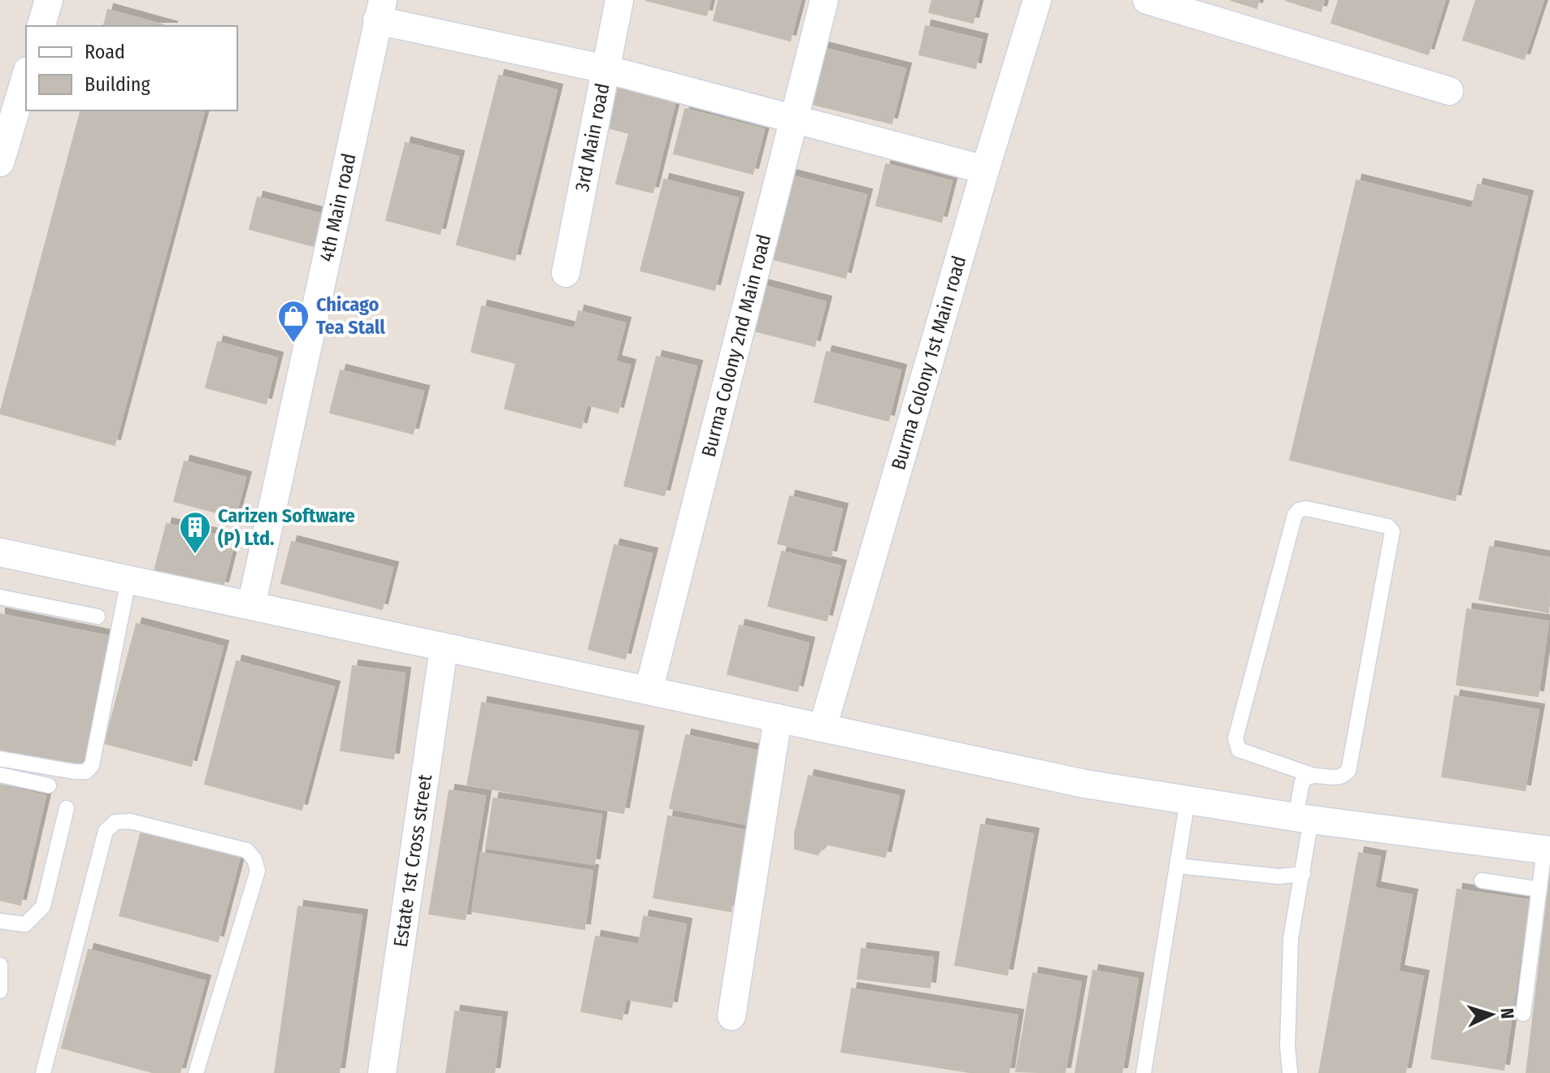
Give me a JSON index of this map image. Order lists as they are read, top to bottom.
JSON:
{
  "streets": {
    "street": [
      "3rd Main road",
      "4th Main road",
      "Burma Colony 2nd Main road",
      "Burma Colony 1st Main road",
      "Estate 1st Cross street"
    ]
  },
  "places": {
    "shop": ["Chicago Tea Stall"],
    "building": ["Carizen Software (P) Ltd."]
  },
  "legend": ["Road", "Building"],
  "north": "right"
}
